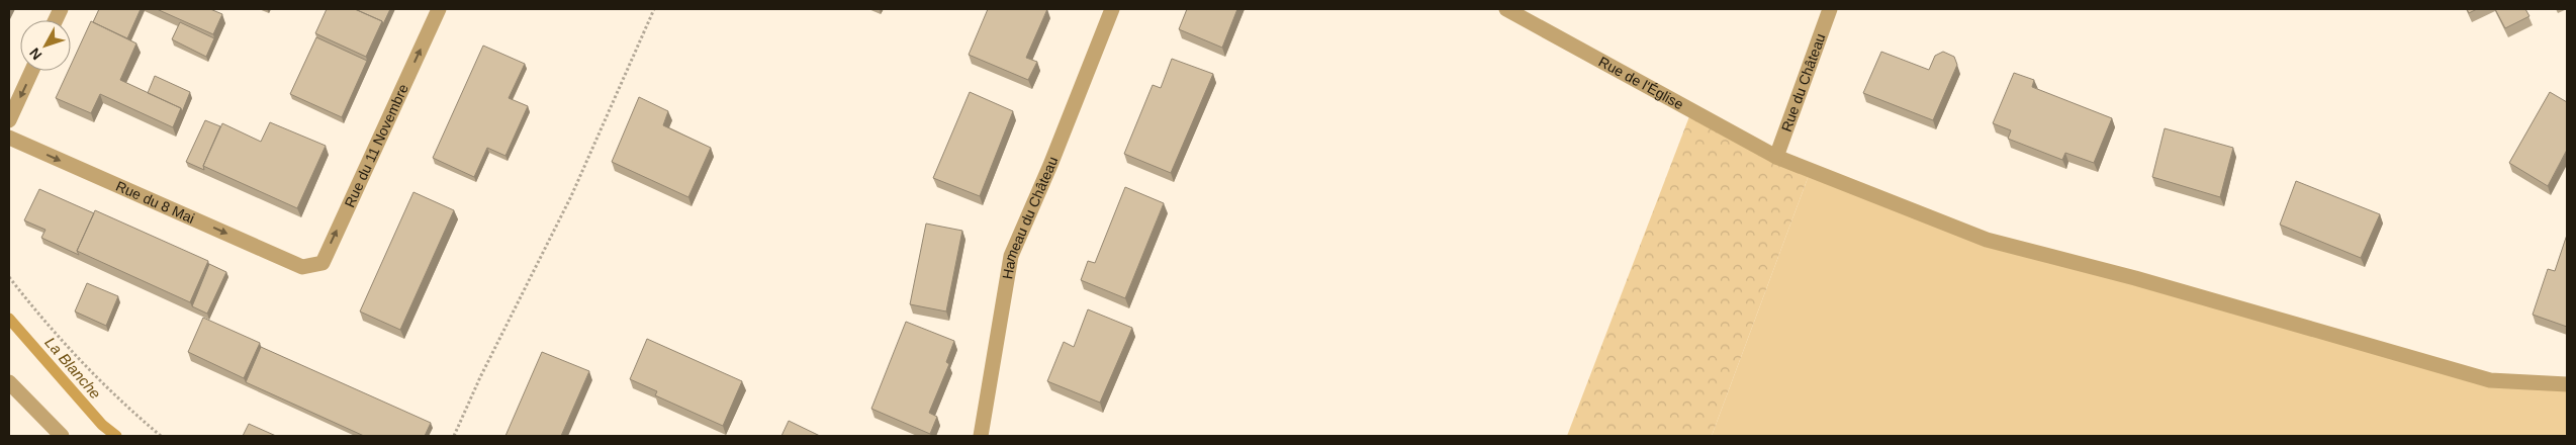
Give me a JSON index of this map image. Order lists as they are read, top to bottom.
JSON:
{
  "streets": {
    "street": [
      "Rue de l'Église",
      "Rue du Château",
      "Rue du 11 Novembre",
      "Rue du 8 Mai",
      "Hameau du Château"
    ]
  },
  "crossings": [
    ["Rue de l'Église", "Rue du Château"],
    ["Rue du 11 Novembre", "Rue du 8 Mai"]
  ],
  "one_way": ["Rue du 11 Novembre", "Rue du 8 Mai"],
  "water": ["La Blanche"],
  "north": "bottom left"
}
